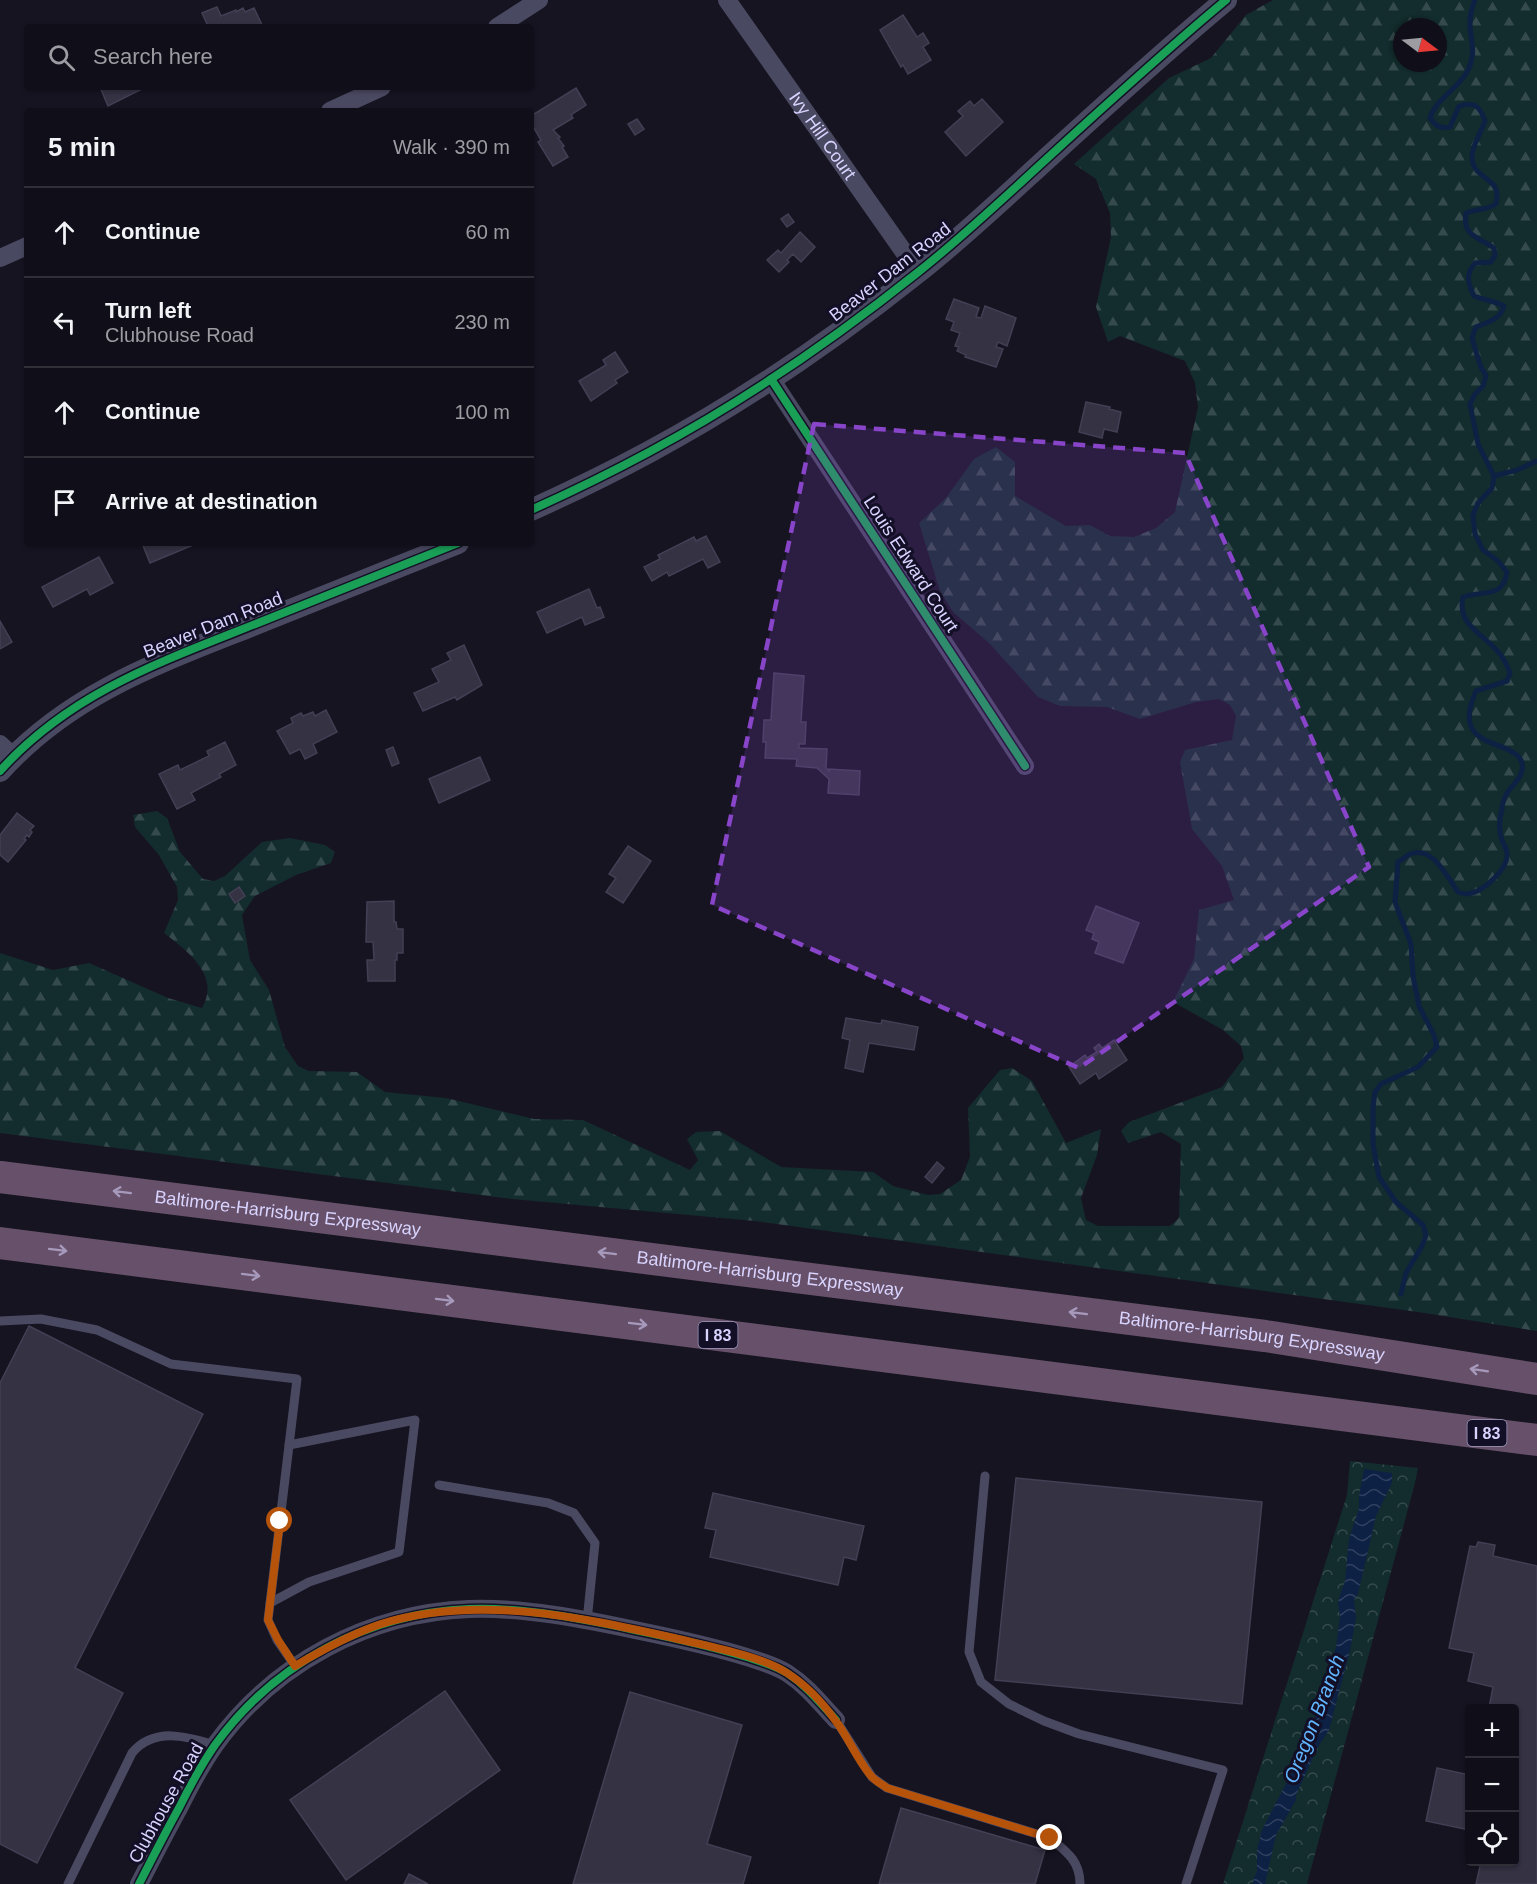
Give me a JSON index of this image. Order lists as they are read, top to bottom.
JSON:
{
  "streets": {
    "highway": ["Baltimore-Harrisburg Expressway", "I 83"],
    "street": [
      "Ivy Hill Court",
      "Beaver Dam Road",
      "Louis Edward Court",
      "Clubhouse Road"
    ]
  },
  "crossings": [
    ["Ivy Hill Court", "Beaver Dam Road"],
    ["Beaver Dam Road", "Louis Edward Court"]
  ],
  "water": ["Oregon Branch"],
  "north": "right",
  "page": {
    "search": "Search here",
    "heading": ["5 min", "Walk · 390 m"],
    "list": [
      ["Continue", "60 m"],
      ["Turn left", "Clubhouse Road", "230 m"],
      ["Continue", "100 m"],
      "Arrive at destination"
    ],
    "map_buttons": ["+", "−"]
  }
}
